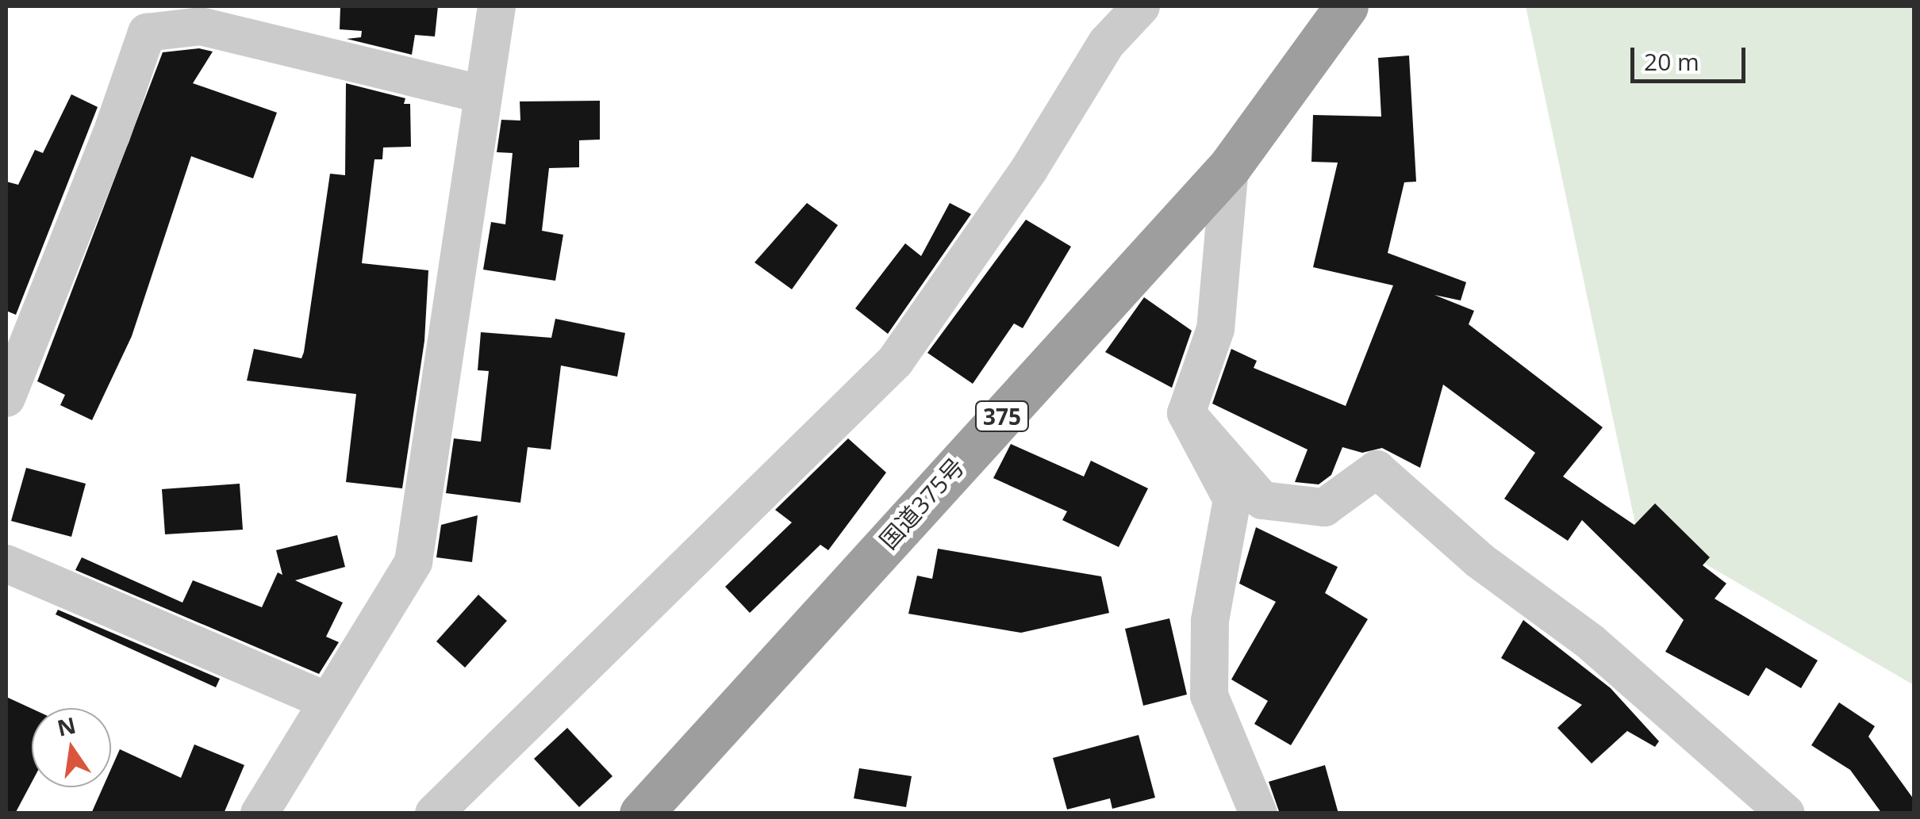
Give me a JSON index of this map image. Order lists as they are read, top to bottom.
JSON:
{
  "streets": {
    "highway": ["375", "国道375号"]
  },
  "scale_bar": "20 m",
  "north": "top"
}
